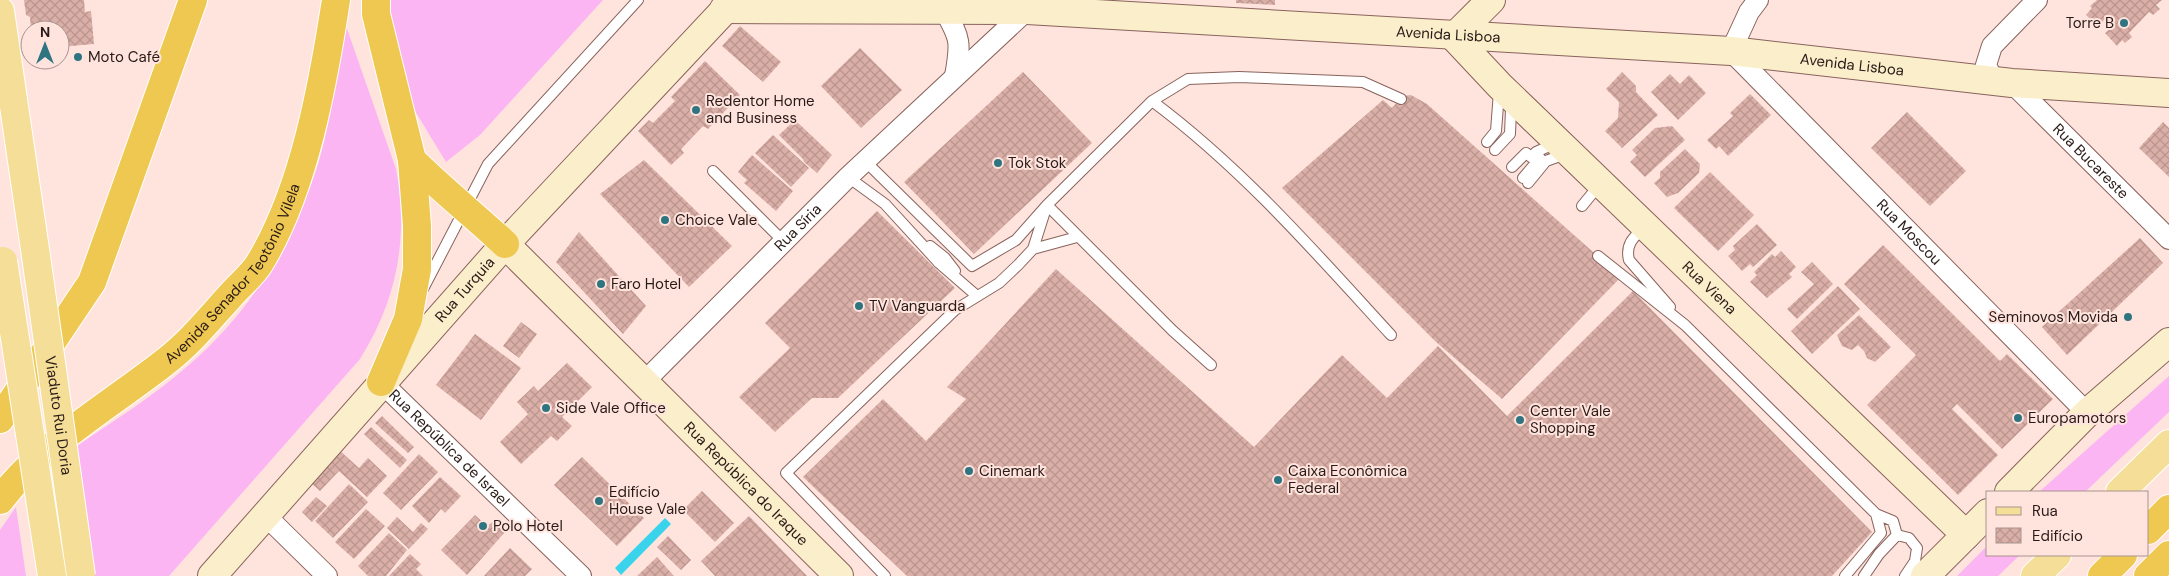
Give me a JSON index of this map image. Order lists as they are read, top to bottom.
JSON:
{
  "streets": {
    "highway": ["Avenida Senador Teotônio Vilela"],
    "main road": [
      "Avenida Lisboa",
      "Rua Viena",
      "Rua Turquia",
      "Viaduto Rui Doria",
      "Rua República do Iraque"
    ],
    "street": [
      "Rua Bucareste",
      "Rua Síria",
      "Rua Moscou",
      "Rua República de Israel"
    ]
  },
  "crossings": [
    ["Avenida Lisboa", "Rua Bucareste"],
    ["Avenida Lisboa", "Rua Síria"],
    ["Avenida Lisboa", "Rua Moscou"],
    ["Avenida Lisboa", "Rua Viena"],
    ["Avenida Lisboa", "Rua Turquia"],
    ["Rua Síria", "Rua República do Iraque"],
    ["Rua Turquia", "Rua República de Israel"],
    ["Rua Turquia", "Rua República do Iraque"]
  ],
  "places": [
    "Torre B",
    "Moto Café",
    "Redentor Home and Business",
    "Tok Stok",
    "Choice Vale",
    "Faro Hotel",
    "TV Vanguarda",
    "Seminovos Movida",
    "Side Vale Office",
    "Europamotors",
    "Center Vale Shopping",
    "Cinemark",
    "Caixa Econômica Federal",
    "Edifício House Vale",
    "Polo Hotel"
  ],
  "legend": ["Rua", "Edifício"],
  "north": "top"
}
